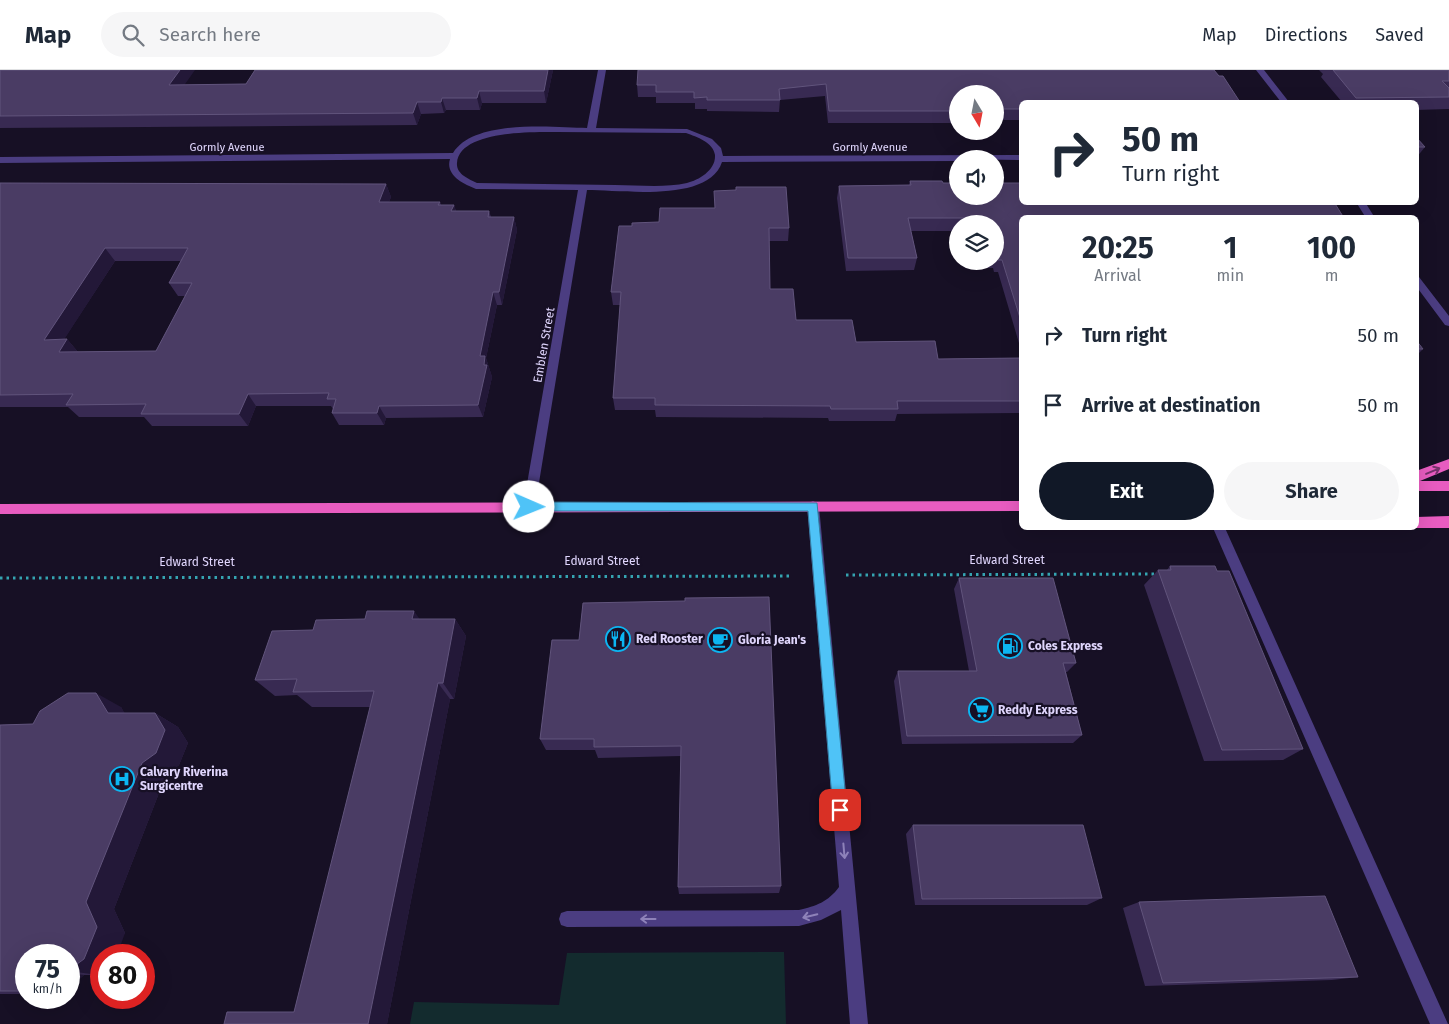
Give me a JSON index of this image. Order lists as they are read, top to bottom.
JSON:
{
  "streets": {
    "street": ["Gormly Avenue", "Emblen Street"],
    "path": ["Edward Street"]
  },
  "places": {
    "restaurant": ["Red Rooster"],
    "cafe": ["Gloria Jean's"],
    "fuel station": ["Coles Express"],
    "supermarket": ["Reddy Express"],
    "hospital": ["Calvary Riverina Surgicentre"]
  },
  "north": "bottom",
  "page": {
    "header": "Map",
    "search": "Search here",
    "nav": ["Map", "Directions", "Saved"],
    "turn": ["50 m", "Turn right"],
    "eta": [
      "20:25",
      "Arrival",
      "1",
      "min",
      "100",
      "m"
    ],
    "list": [
      {
        "name": "Turn right",
        "value": "50 m"
      },
      {
        "name": "Arrive at destination",
        "value": "50 m"
      }
    ],
    "buttons": ["Exit", "Share"],
    "speed": "75 km/h",
    "limit": "80"
  }
}
